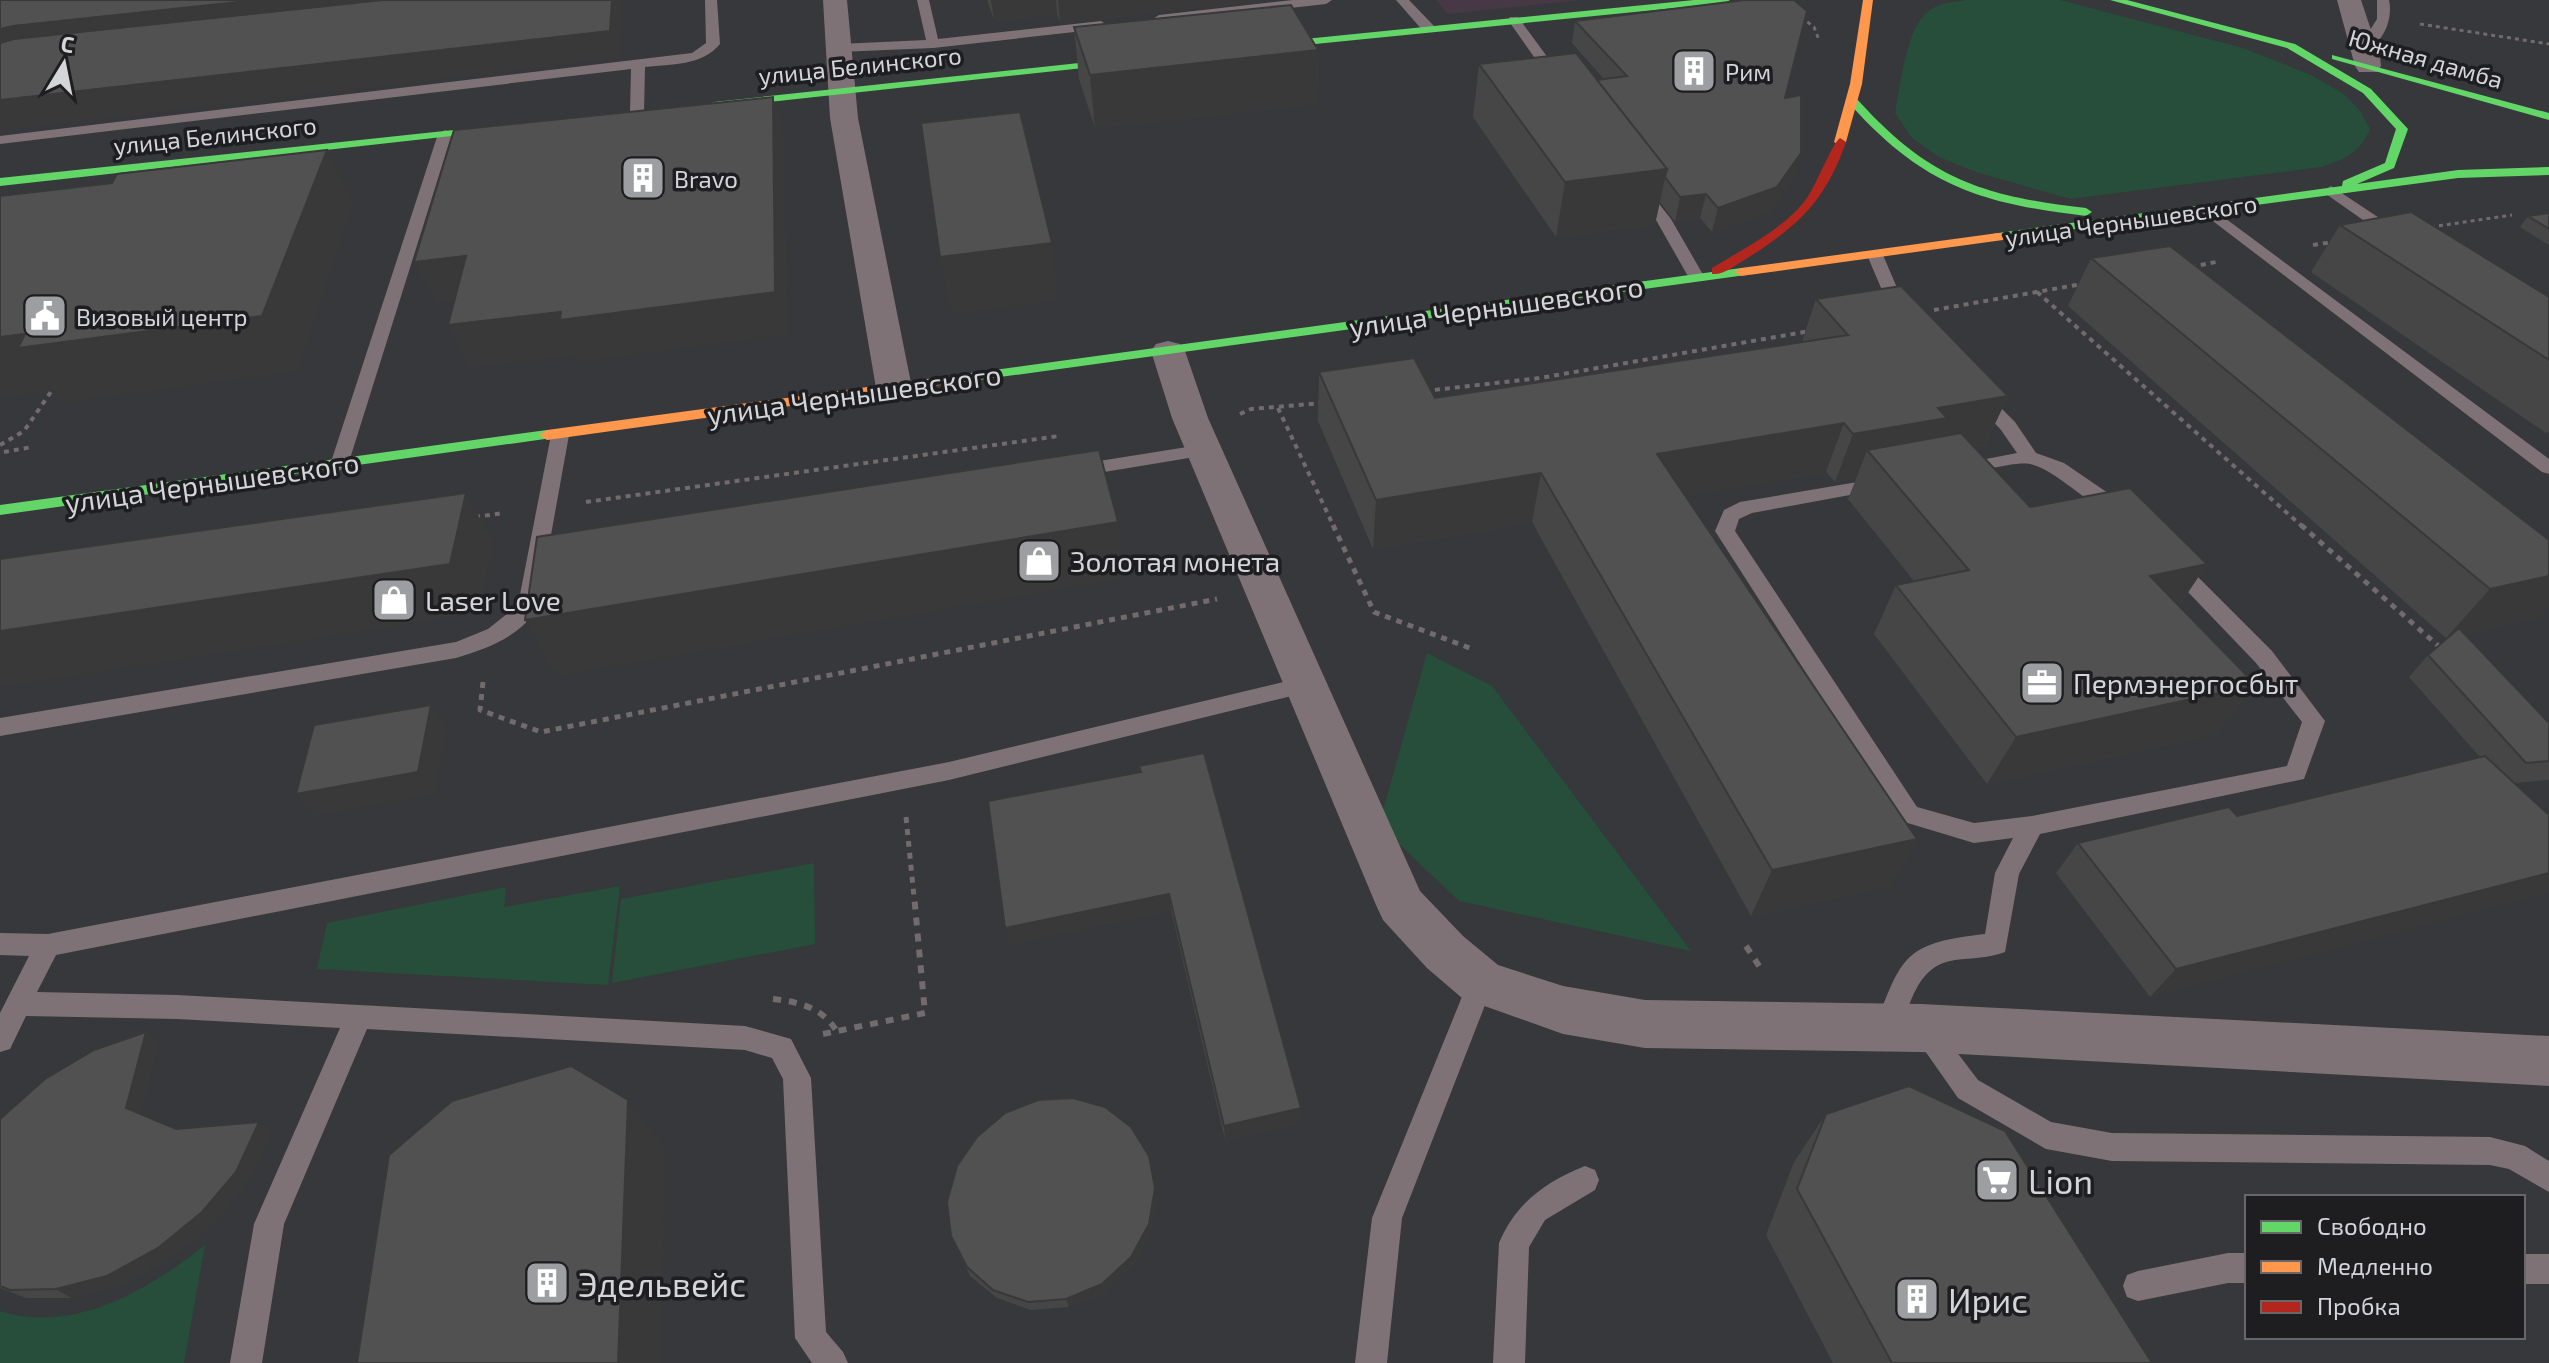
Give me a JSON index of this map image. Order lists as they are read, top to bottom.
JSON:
{
  "streets": {
    "main road": ["Южная дамба", "улица Белинского", "улица Чернышевского"]
  },
  "places": {
    "building": [
      "Рим",
      "Bravo",
      "Эдельвейс",
      "Ирис"
    ],
    "public building": ["Визовый центр"],
    "shop": ["Золотая монета", "Laser Love"],
    "office": ["Пермэнергосбыт"],
    "supermarket": ["Lion"]
  },
  "legend": ["Свободно", "Медленно", "Пробка"],
  "north": "top"
}
